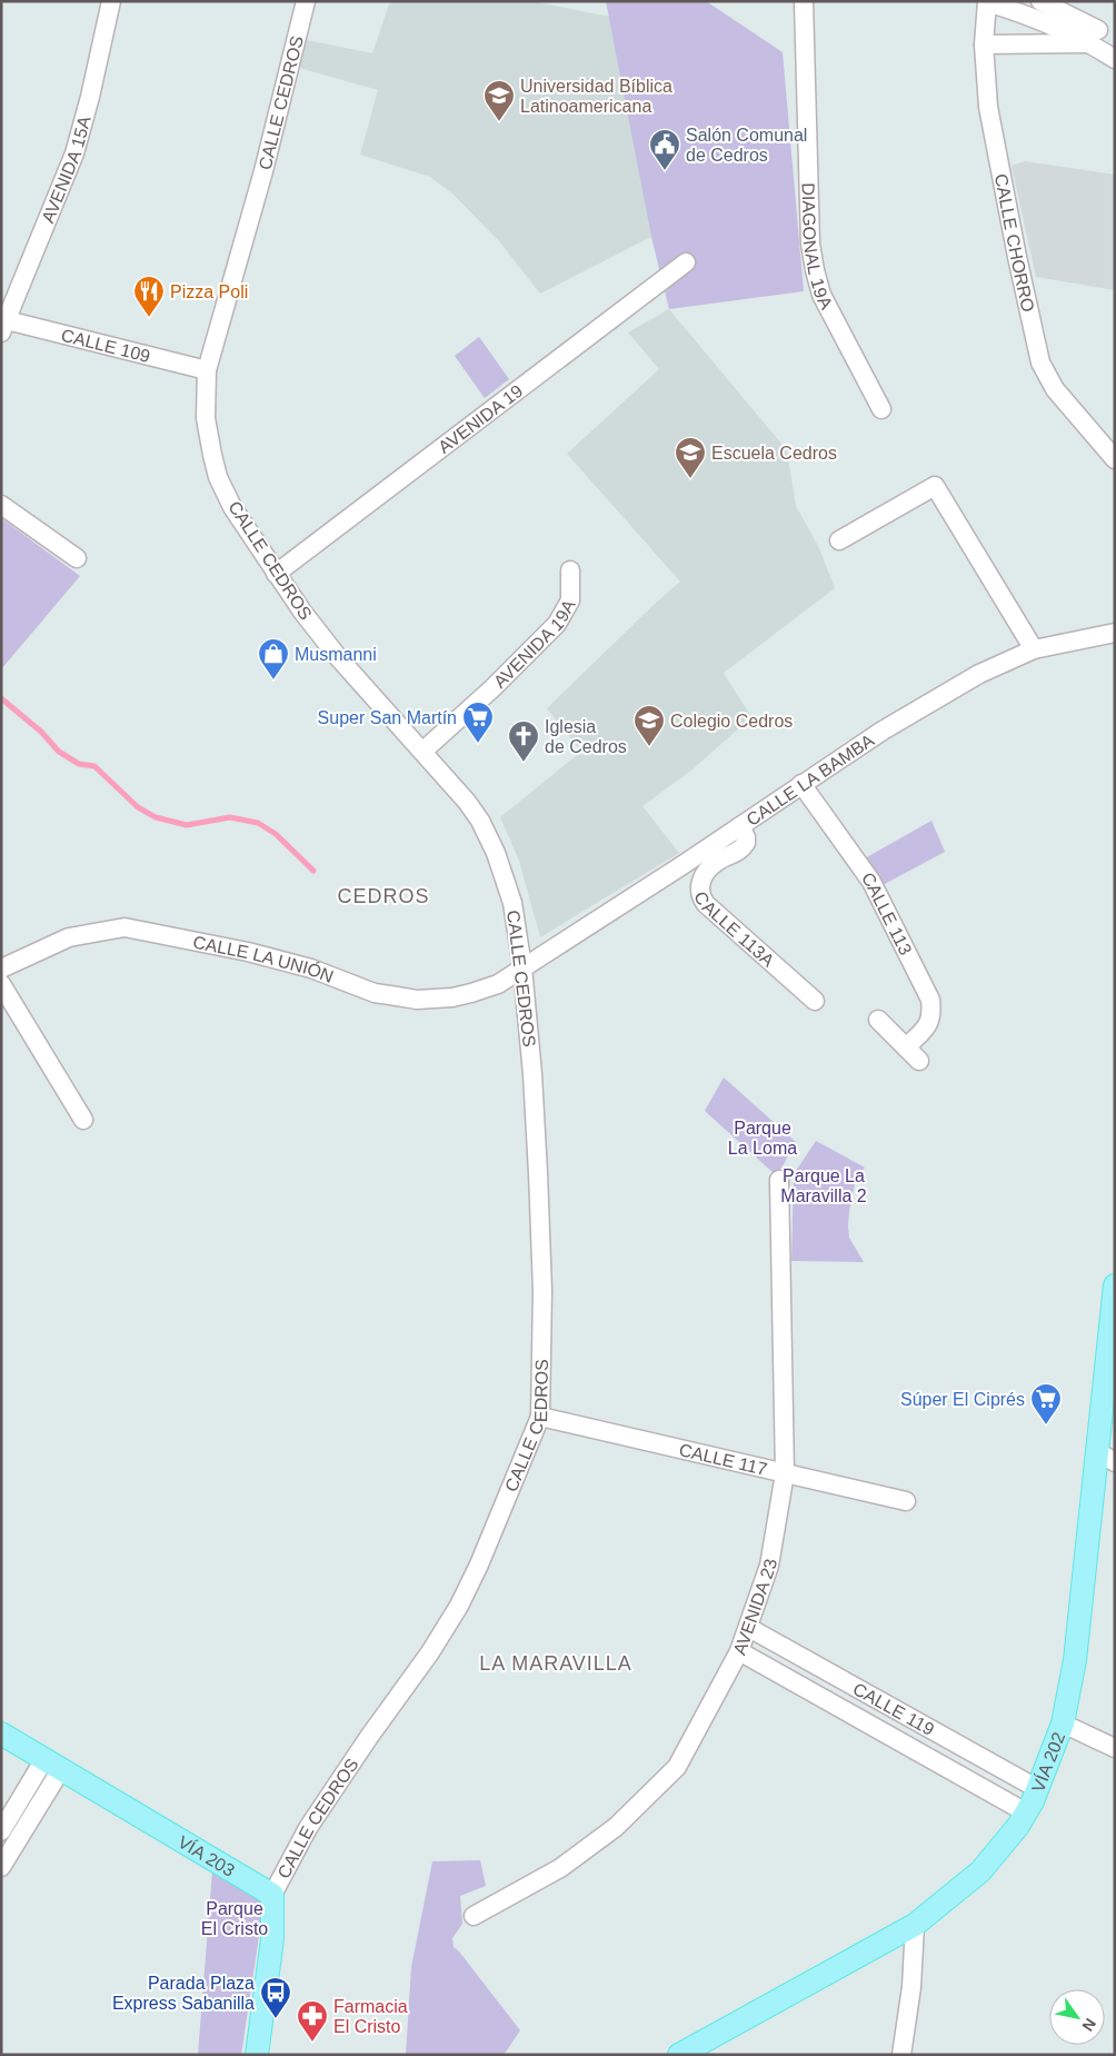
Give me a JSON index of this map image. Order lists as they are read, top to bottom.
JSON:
{
  "streets": {
    "main road": ["VÍA 202", "VÍA 203"],
    "street": [
      "CALLE CEDROS",
      "AVENIDA 15A",
      "CALLE CHORRO",
      "DIAGONAL 19A",
      "CALLE 109",
      "AVENIDA 19",
      "AVENIDA 19A",
      "CALLE LA BAMBA",
      "CALLE 113",
      "CALLE 113A",
      "CALLE LA UNIÓN",
      "CALLE 117",
      "AVENIDA 23",
      "CALLE 119"
    ]
  },
  "crossings": [
    ["CALLE CEDROS", "CALLE 109"],
    ["CALLE CEDROS", "AVENIDA 19"],
    ["CALLE CEDROS", "AVENIDA 19A"],
    ["CALLE CEDROS", "CALLE LA BAMBA"],
    ["CALLE CEDROS", "CALLE LA UNIÓN"],
    ["CALLE CEDROS", "CALLE 117"],
    ["CALLE CEDROS", "VÍA 203"],
    ["AVENIDA 15A", "CALLE 109"],
    ["CALLE LA BAMBA", "CALLE 113"],
    ["CALLE LA BAMBA", "CALLE 113A"],
    ["CALLE LA BAMBA", "CALLE LA UNIÓN"],
    ["CALLE 117", "AVENIDA 23"],
    ["AVENIDA 23", "CALLE 119"],
    ["CALLE 119", "VÍA 202"]
  ],
  "districts": ["CEDROS", "LA MARAVILLA"],
  "parks": ["Parque La Loma", "Parque La Maravilla 2", "Parque El Cristo"],
  "places": {
    "school or university": ["Universidad Bíblica Latinoamericana", "Escuela Cedros", "Colegio Cedros"],
    "public building": ["Salón Comunal de Cedros"],
    "restaurant": ["Pizza Poli"],
    "shop": ["Musmanni"],
    "supermarket": ["Super San Martín", "Súper El Ciprés"],
    "church": ["Iglesia de Cedros"],
    "bus stop": ["Parada Plaza Express Sabanilla"],
    "pharmacy": ["Farmacia El Cristo"]
  },
  "north": "bottom right"
}
